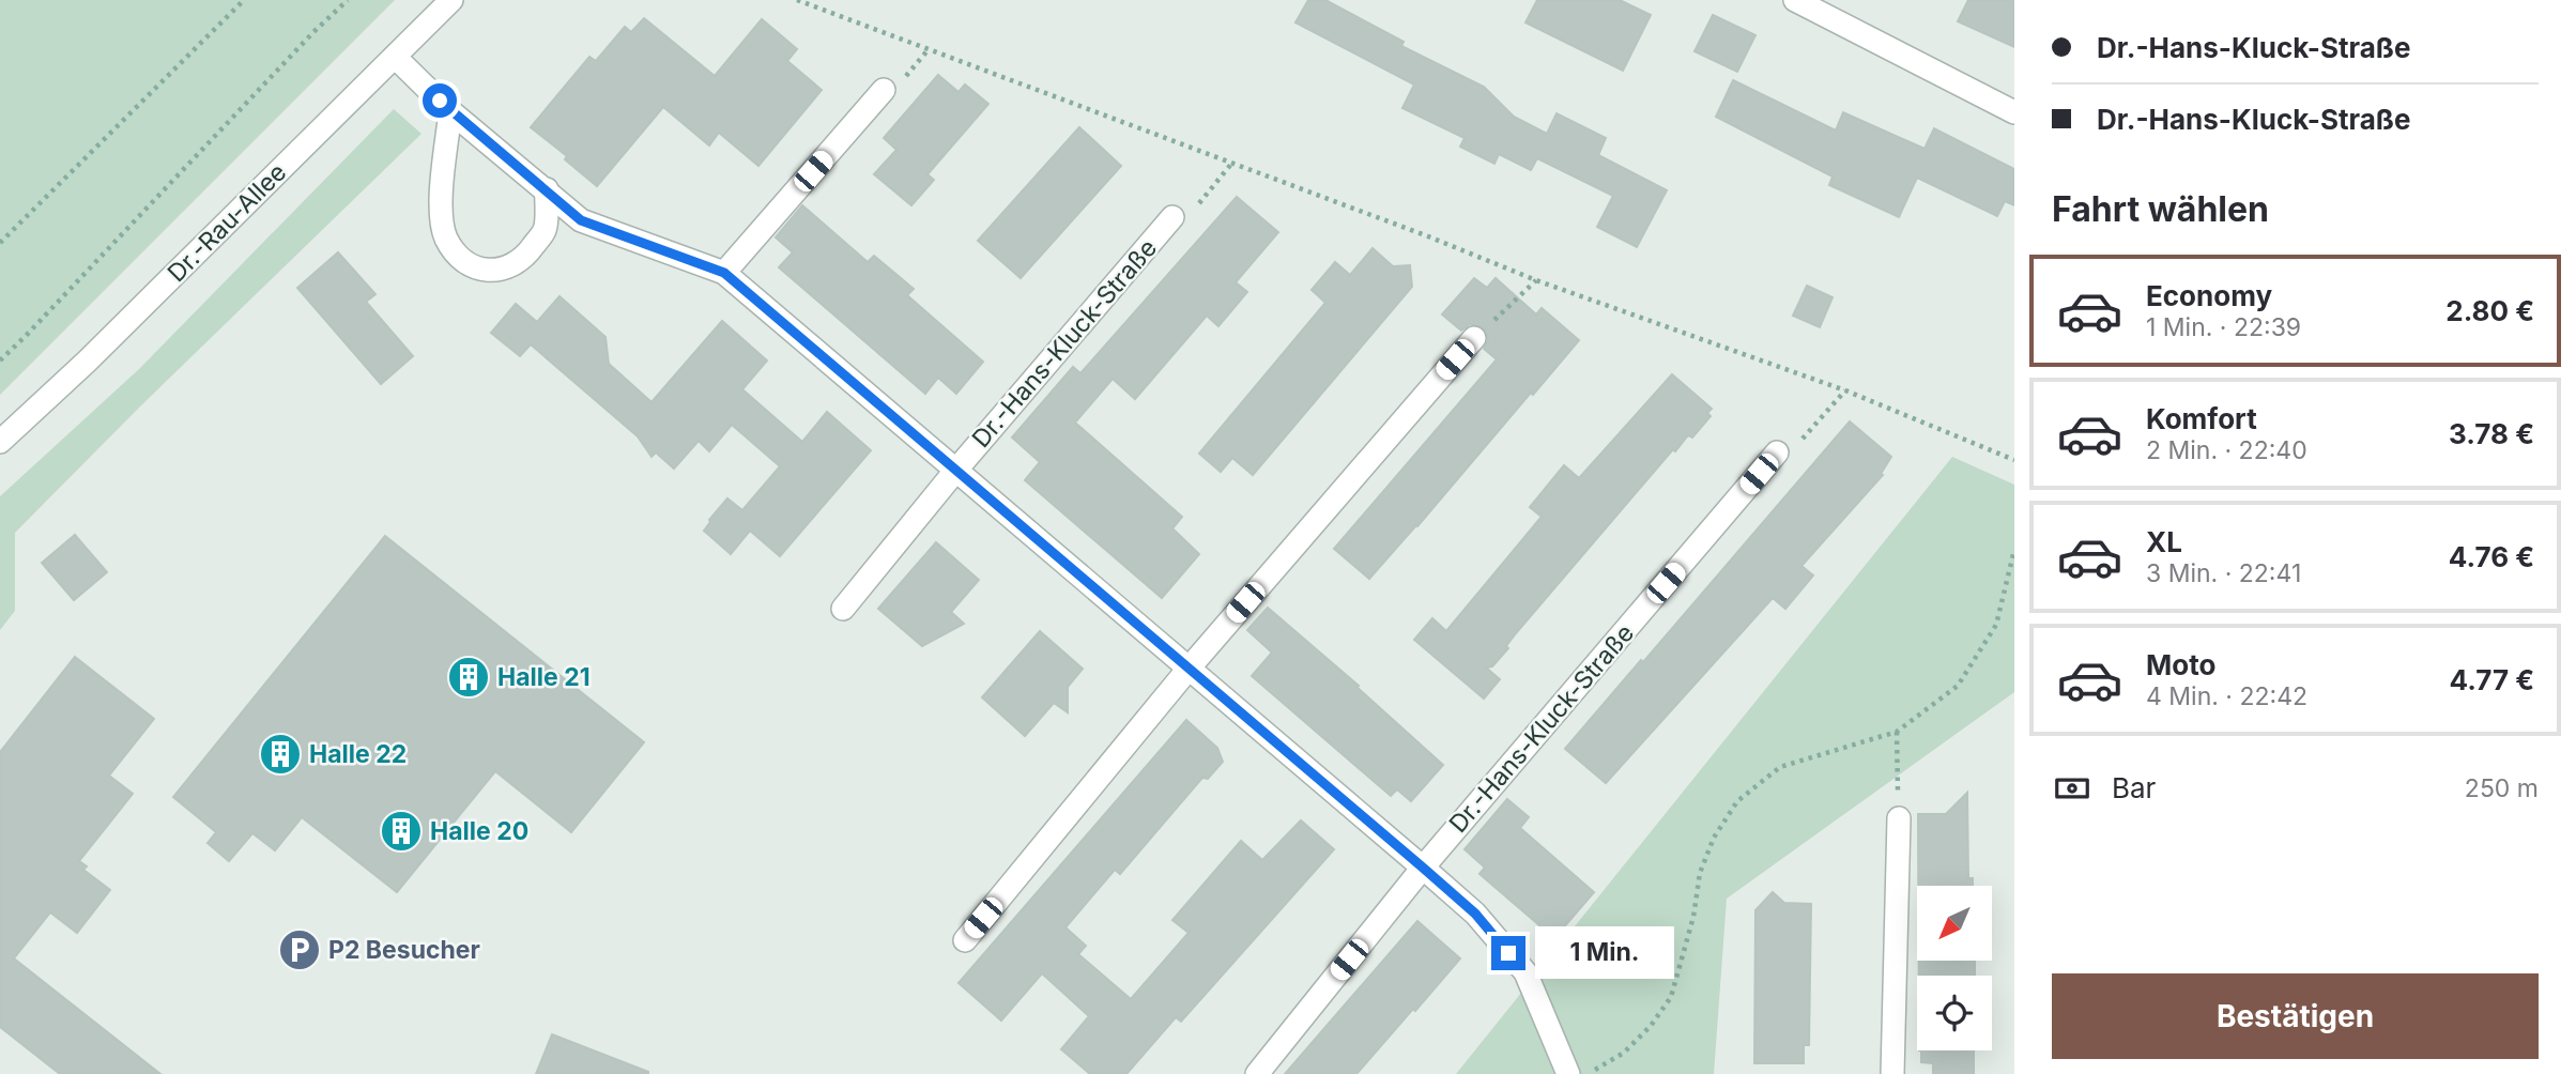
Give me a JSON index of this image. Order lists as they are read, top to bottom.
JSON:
{
  "streets": {
    "street": ["Dr.-Rau-Allee", "Dr.-Hans-Kluck-Straße"]
  },
  "crossings": [
    ["Dr.-Rau-Allee", "Dr.-Hans-Kluck-Straße"]
  ],
  "places": {
    "building": ["Halle 21", "Halle 22", "Halle 20"],
    "parking": ["P2 Besucher"]
  },
  "north": "bottom left",
  "page": {
    "banner": ["Dr.-Hans-Kluck-Straße", "Dr.-Hans-Kluck-Straße"],
    "heading": "Fahrt wählen",
    "list": [
      {
        "name": "Economy",
        "note": "1 Min. · 22:39",
        "value": "2.80 €"
      },
      {
        "name": "Komfort",
        "note": "2 Min. · 22:40",
        "value": "3.78 €"
      },
      {
        "name": "XL",
        "note": "3 Min. · 22:41",
        "value": "4.76 €"
      },
      {
        "name": "Moto",
        "note": "4 Min. · 22:42",
        "value": "4.77 €"
      }
    ],
    "pay": ["Bar", "250 m"],
    "bubble": "1 Min.",
    "buttons": "Bestätigen"
  }
}
